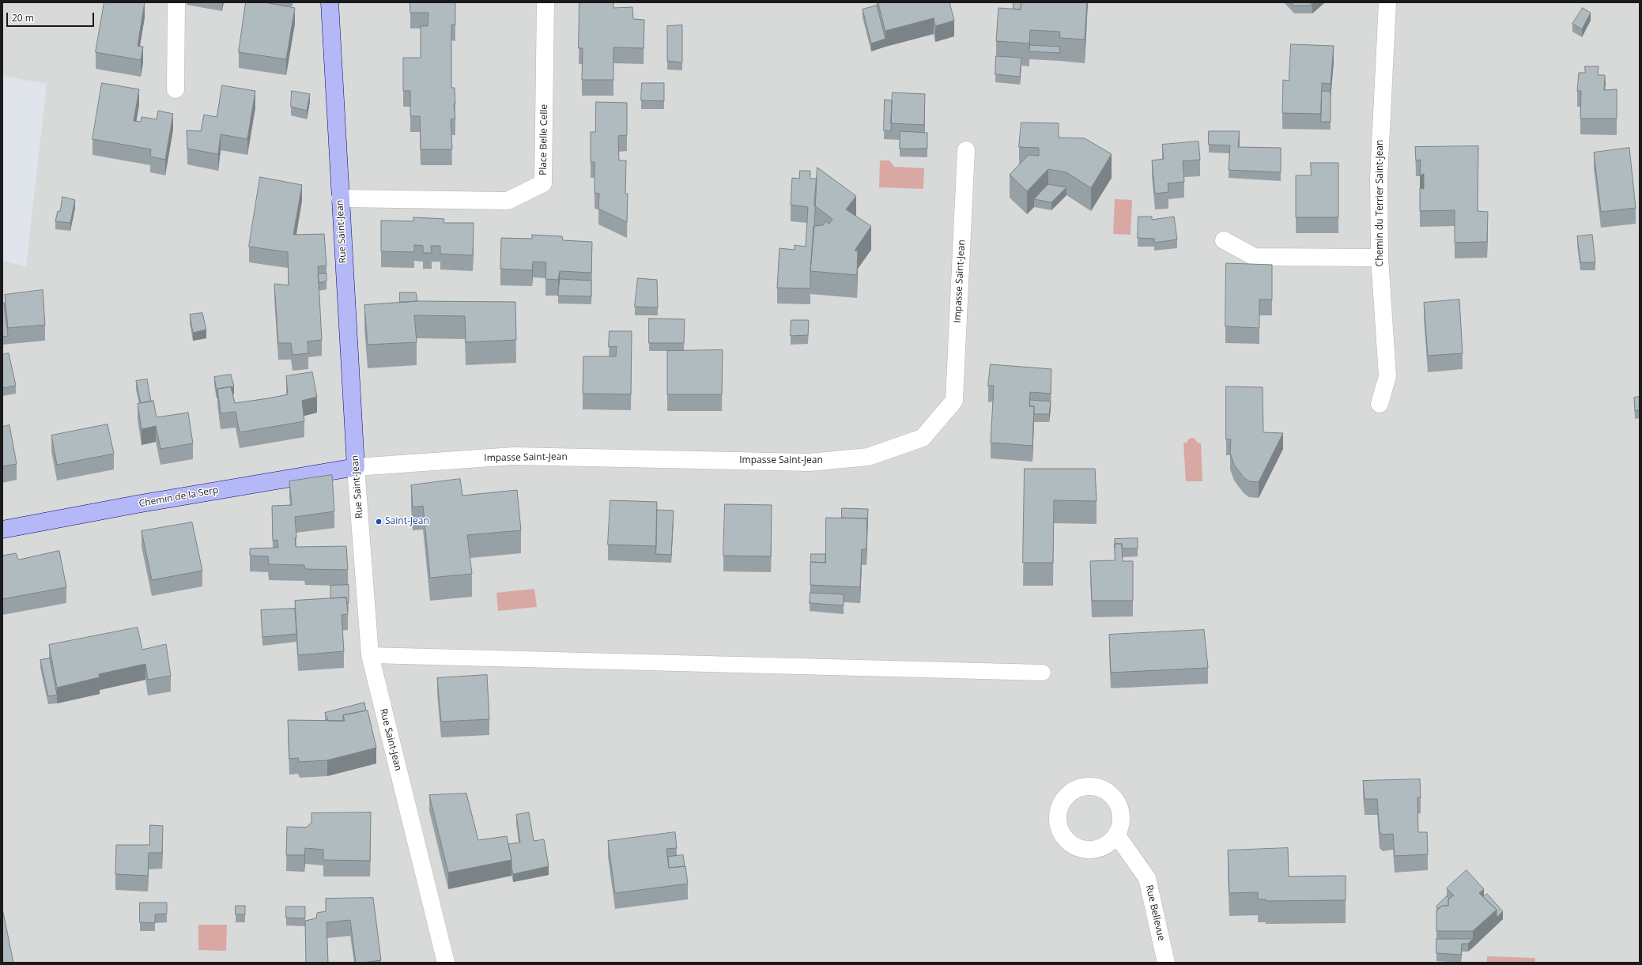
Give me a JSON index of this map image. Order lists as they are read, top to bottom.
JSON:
{
  "streets": {
    "street": [
      "Place Belle Celle",
      "Chemin du Terrier Saint-Jean",
      "Rue Saint-Jean",
      "Impasse Saint-Jean",
      "Chemin de la Serp",
      "Rue Bellevue"
    ]
  },
  "crossings": [
    ["Place Belle Celle", "Rue Saint-Jean"],
    ["Rue Saint-Jean", "Impasse Saint-Jean"],
    ["Rue Saint-Jean", "Chemin de la Serp"],
    ["Impasse Saint-Jean", "Chemin de la Serp"]
  ],
  "places": ["Saint-Jean"],
  "scale_bar": "20 m"
}
